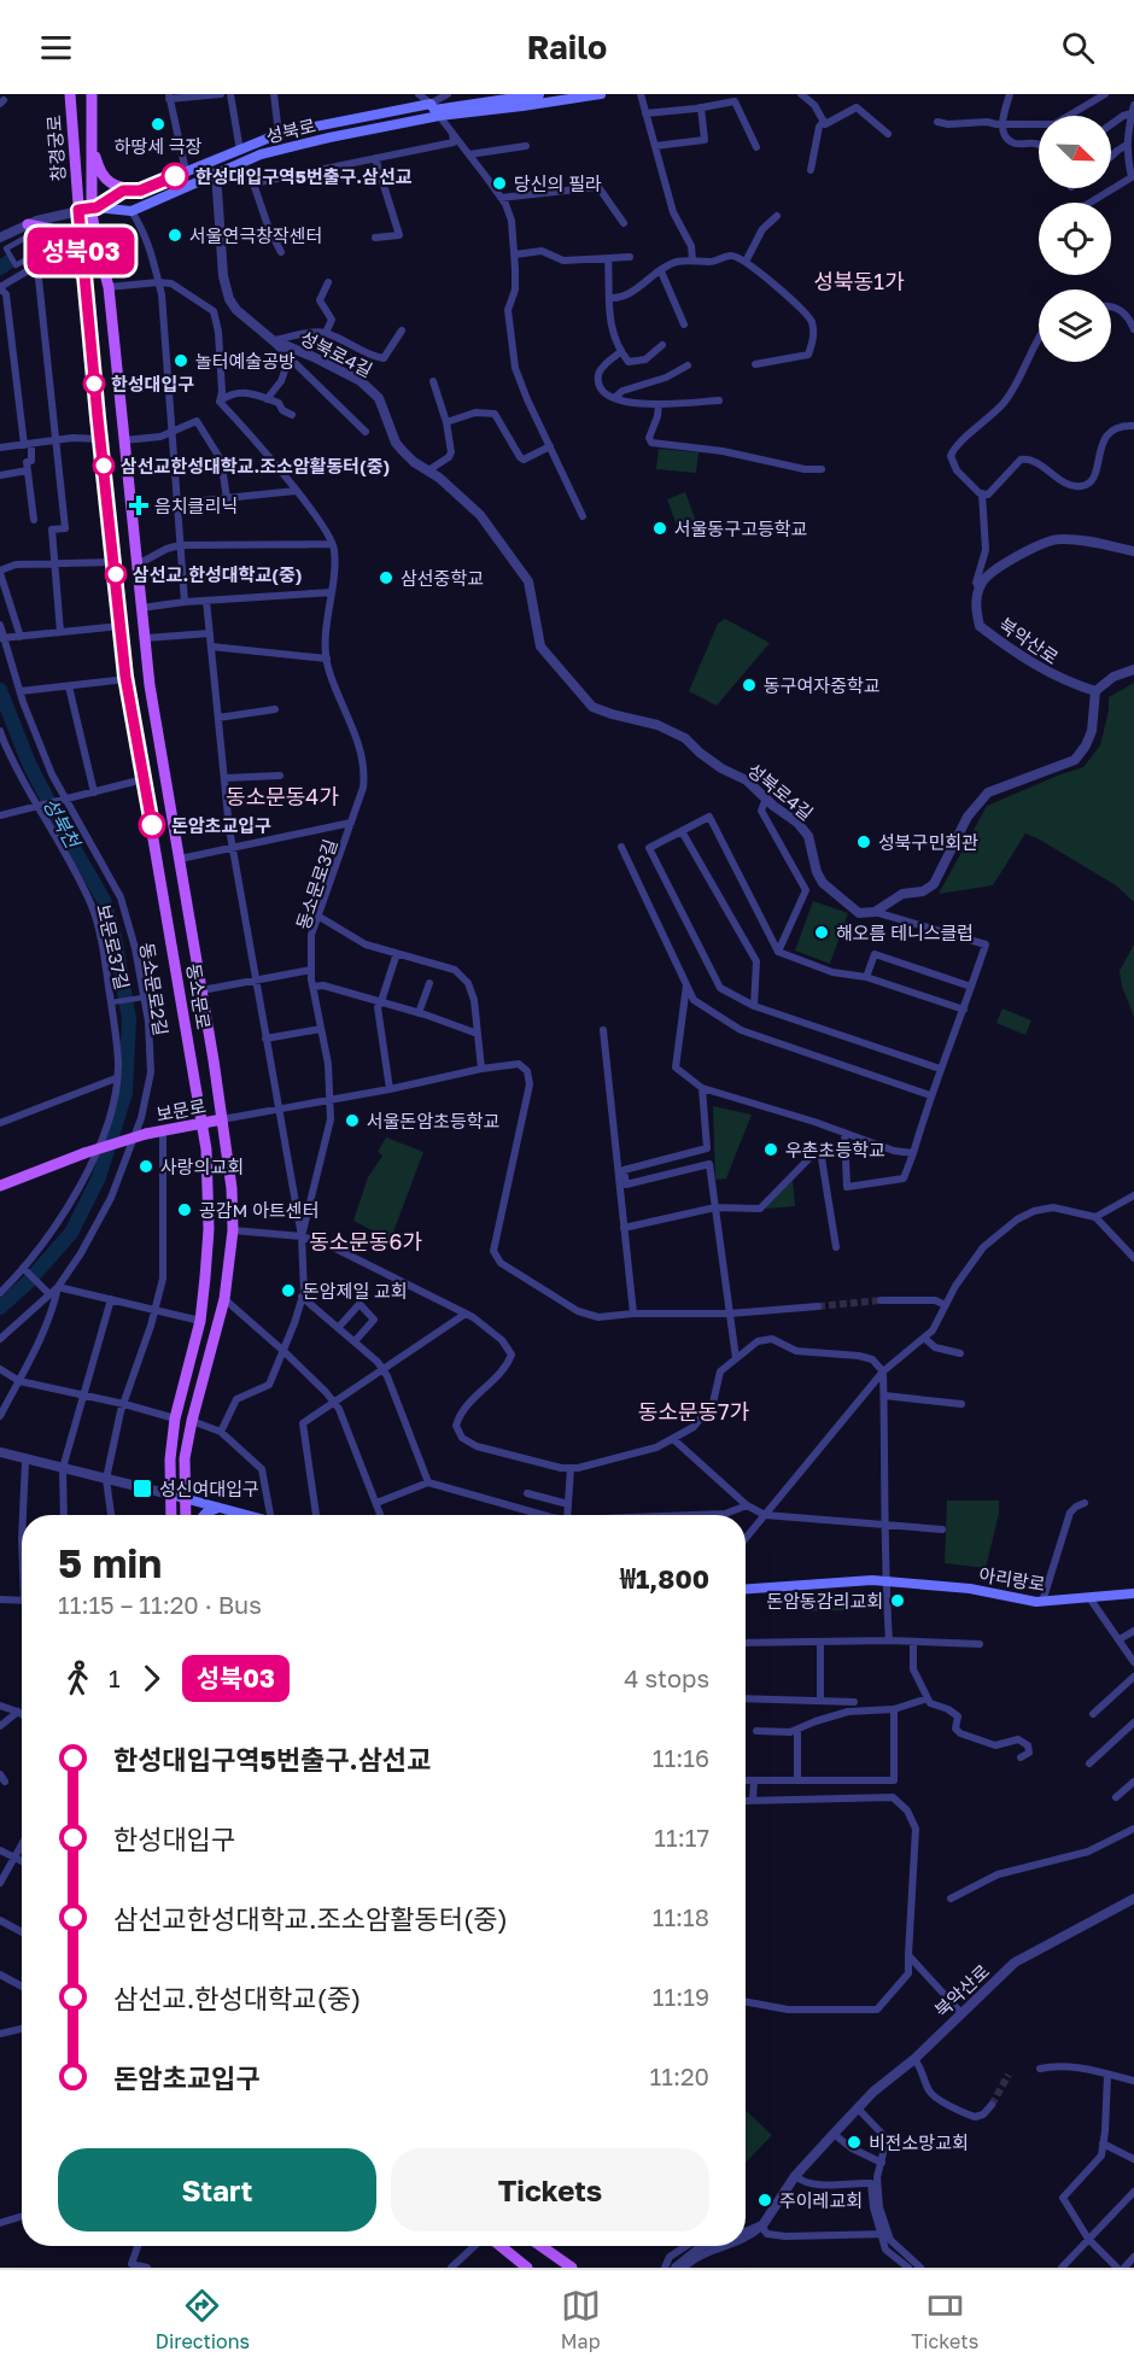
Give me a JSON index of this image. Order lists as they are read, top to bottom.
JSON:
{
  "streets": {
    "main road": [
      "성북로",
      "창경궁로",
      "동소문로",
      "보문로",
      "아리랑로"
    ],
    "street": [
      "성북로4길",
      "북악산로",
      "동소문로3길",
      "보문로37길",
      "동소문로2길"
    ]
  },
  "crossings": [
    ["성북로", "성북로4길"],
    ["성북로", "동소문로"],
    ["창경궁로", "동소문로"],
    ["동소문로", "보문로"]
  ],
  "districts": [
    "성북동1가",
    "동소문동4가",
    "동소문동6가",
    "동소문동7가"
  ],
  "water": ["성북천"],
  "places": {
    "other": [
      "하땅세 극장",
      "한성대입구역5번출구.삼선교",
      "당신의 필라",
      "서울연극창작센터",
      "놀터예술공방",
      "한성대입구",
      "삼선교한성대학교.조소암활동터(중)",
      "서울동구고등학교",
      "삼선교.한성대학교(중)",
      "삼선중학교",
      "동구여자중학교",
      "돈암초교입구",
      "성북구민회관",
      "해오름 테니스클럽",
      "서울돈암초등학교",
      "우촌초등학교",
      "사랑의교회",
      "공감M 아트센터",
      "돈암제일 교회",
      "돈암동감리교회",
      "비전소망교회",
      "주이레교회"
    ],
    "health": ["음치클리닉"],
    "transit": ["성신여대입구"]
  },
  "lines": ["bus line 성북03"],
  "north": "bottom right",
  "page": {
    "header": "Railo",
    "on_map": "성북03",
    "heading": ["5 min", "11:15 – 11:20 · Bus", "₩1,800"],
    "legs": ["1", "성북03", "4 stops"],
    "list": [
      {
        "name": "한성대입구역5번출구.삼선교",
        "value": "11:16"
      },
      {
        "name": "한성대입구",
        "value": "11:17"
      },
      {
        "name": "삼선교한성대학교.조소암활동터(중)",
        "value": "11:18"
      },
      {
        "name": "삼선교.한성대학교(중)",
        "value": "11:19"
      },
      {
        "name": "돈암초교입구",
        "value": "11:20"
      }
    ],
    "buttons": ["Start", "Tickets"],
    "tabs": ["Directions", "Map", "Tickets"]
  }
}
